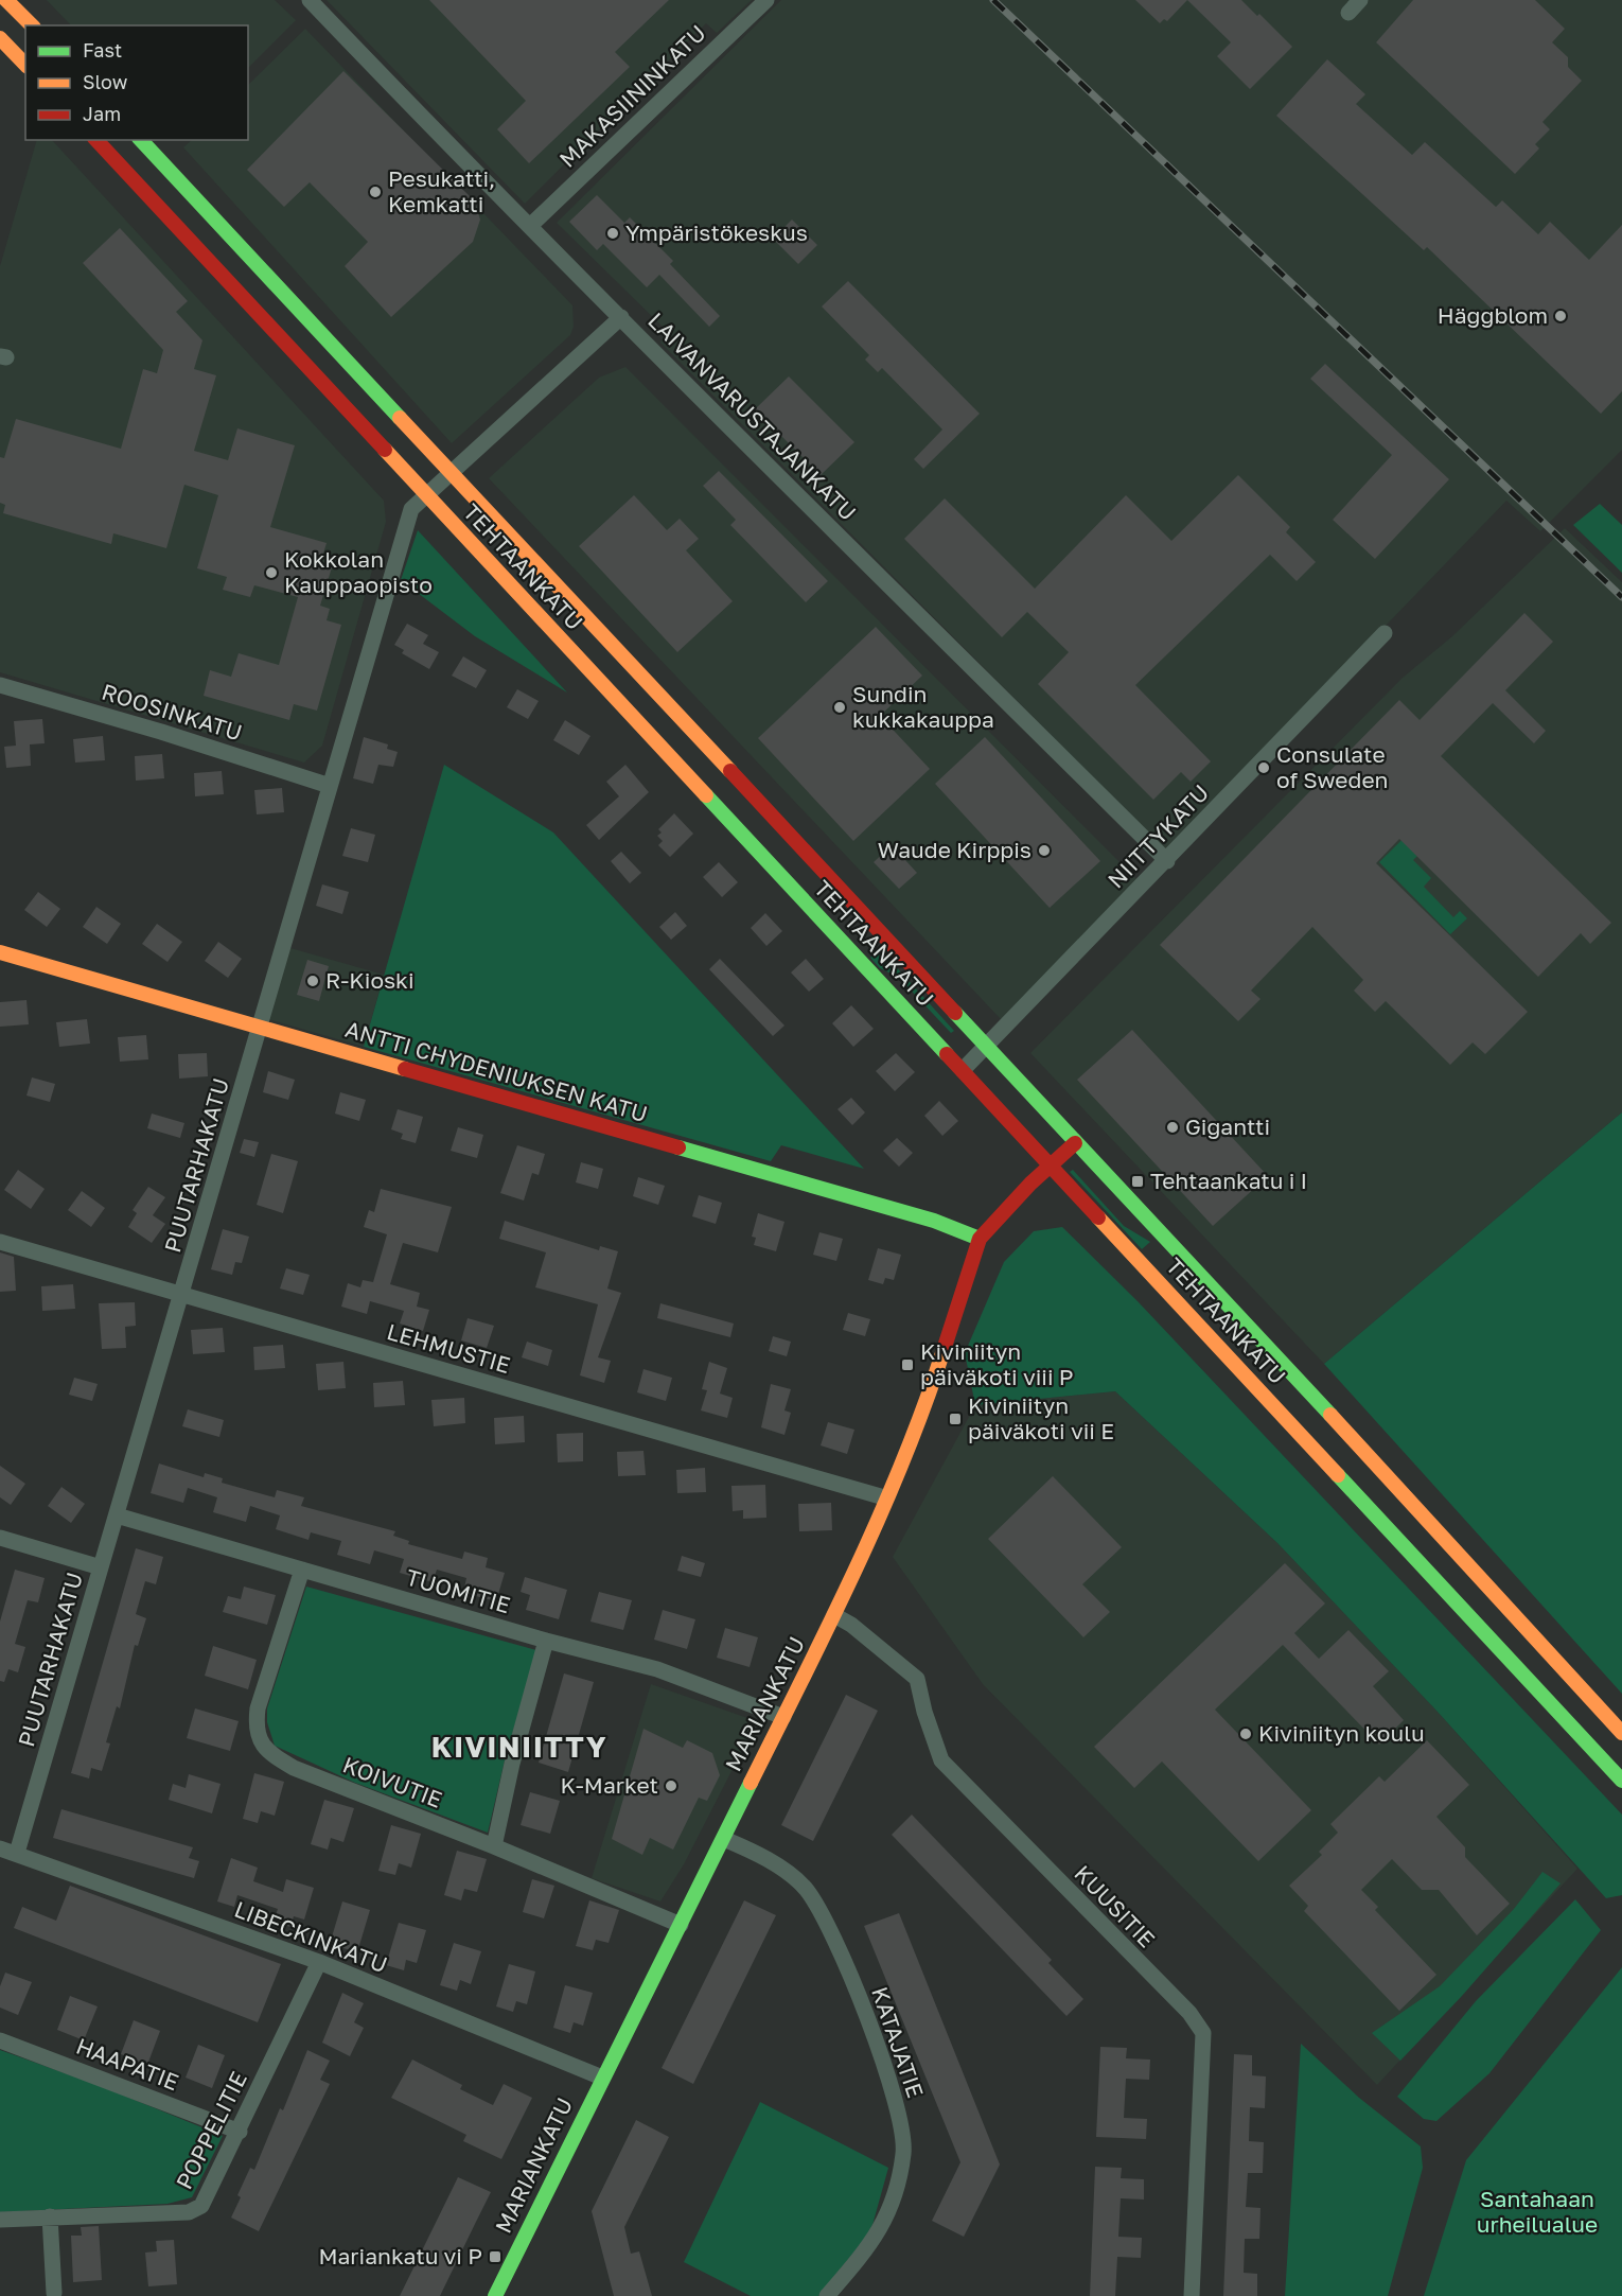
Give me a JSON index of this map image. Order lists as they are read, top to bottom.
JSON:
{
  "streets": {
    "main road": ["TEHTAANKATU", "ANTTI CHYDENIUKSEN KATU", "MARIANKATU"],
    "street": [
      "MAKASIININKATU",
      "LAIVANVARUSTAJANKATU",
      "ROOSINKATU",
      "NIITTYKATU",
      "PUUTARHAKATU",
      "LEHMUSTIE",
      "TUOMITIE",
      "KOIVUTIE",
      "KUUSITIE",
      "LIBECKINKATU",
      "KATAJATIE",
      "HAAPATIE",
      "POPPELITIE"
    ]
  },
  "crossings": [
    ["MAKASIININKATU", "LAIVANVARUSTAJANKATU"],
    ["LAIVANVARUSTAJANKATU", "NIITTYKATU"],
    ["LAIVANVARUSTAJANKATU", "PUUTARHAKATU"],
    ["TEHTAANKATU", "NIITTYKATU"],
    ["TEHTAANKATU", "PUUTARHAKATU"],
    ["TEHTAANKATU", "MARIANKATU"],
    ["ROOSINKATU", "PUUTARHAKATU"],
    ["ANTTI CHYDENIUKSEN KATU", "PUUTARHAKATU"],
    ["ANTTI CHYDENIUKSEN KATU", "MARIANKATU"],
    ["PUUTARHAKATU", "LEHMUSTIE"],
    ["PUUTARHAKATU", "TUOMITIE"],
    ["PUUTARHAKATU", "LIBECKINKATU"],
    ["LEHMUSTIE", "MARIANKATU"],
    ["TUOMITIE", "MARIANKATU"],
    ["TUOMITIE", "KOIVUTIE"],
    ["MARIANKATU", "KOIVUTIE"],
    ["MARIANKATU", "KUUSITIE"],
    ["MARIANKATU", "LIBECKINKATU"],
    ["MARIANKATU", "KATAJATIE"],
    ["LIBECKINKATU", "POPPELITIE"],
    ["HAAPATIE", "POPPELITIE"]
  ],
  "districts": ["KIVINIITTY"],
  "parks": ["Santahaan urheilualue"],
  "places": {
    "other": [
      "Pesukatti, Kemkatti",
      "Ympäristökeskus",
      "Häggblom",
      "Kokkolan Kauppaopisto",
      "Sundin kukkakauppa",
      "Consulate of Sweden",
      "Waude Kirppis",
      "R-Kioski",
      "Gigantti",
      "Kiviniityn koulu",
      "K-Market"
    ],
    "transit": [
      "Tehtaankatu i I",
      "Kiviniityn päiväkoti viii P",
      "Kiviniityn päiväkoti vii E",
      "Mariankatu vi P"
    ]
  },
  "legend": ["Fast", "Slow", "Jam"]
}
